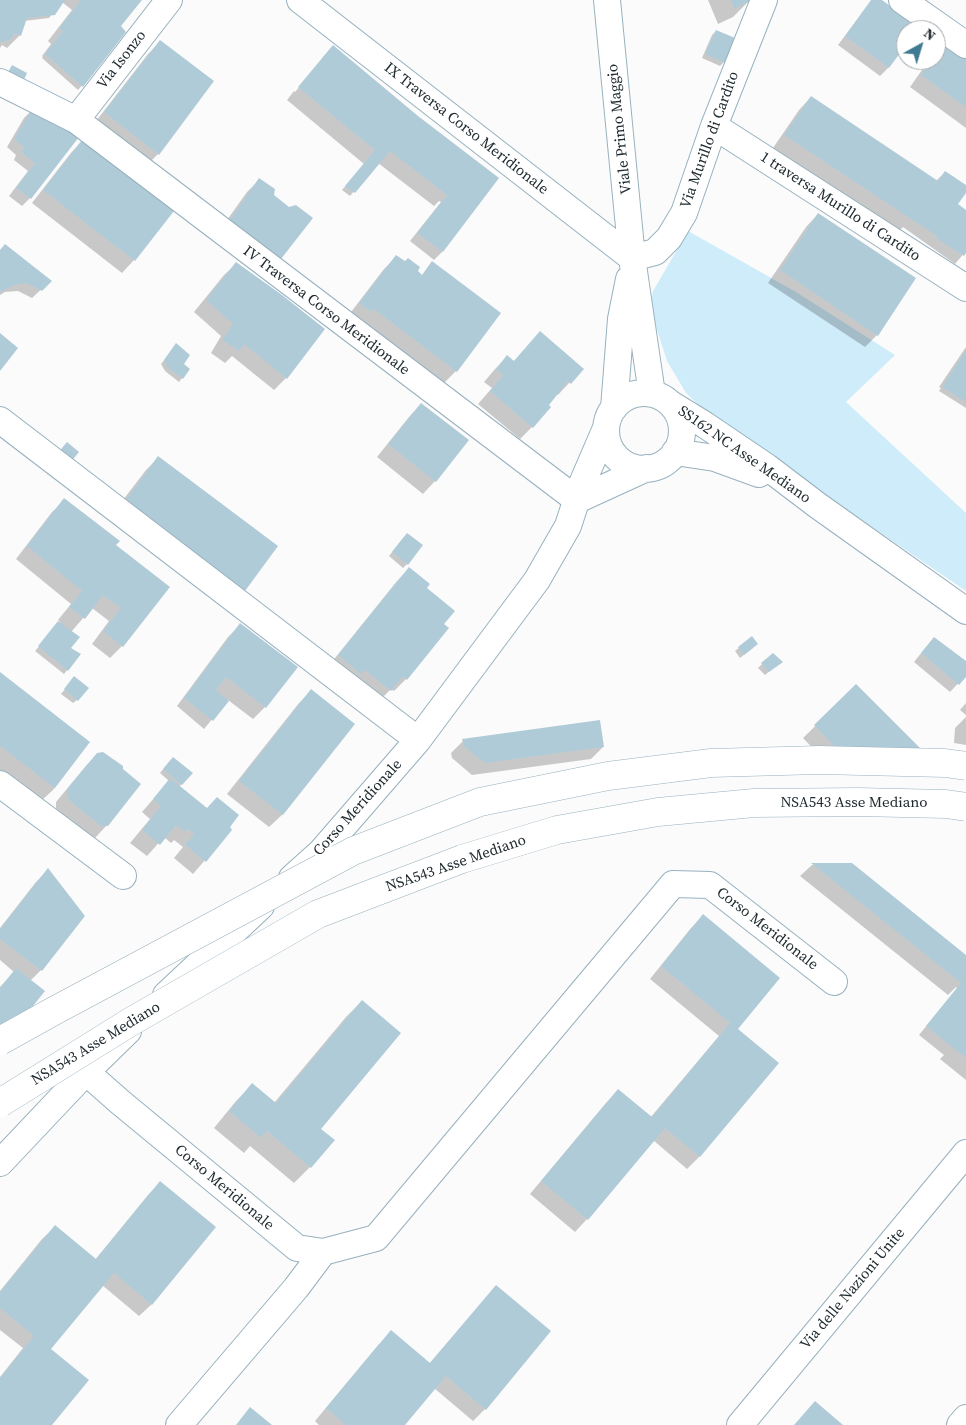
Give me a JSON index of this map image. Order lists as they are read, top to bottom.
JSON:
{
  "streets": {
    "highway": ["NSA543 Asse Mediano"],
    "street": [
      "Via Isonzo",
      "IX Traversa Corso Meridionale",
      "Viale Primo Maggio",
      "Via Murillo di Cardito",
      "1 traversa Murillo di Cardito",
      "IV Traversa Corso Meridionale",
      "SS162 NC Asse Mediano",
      "Corso Meridionale",
      "Via delle Nazioni Unite"
    ]
  },
  "crossings": [
    ["Via Isonzo", "IV Traversa Corso Meridionale"],
    ["IX Traversa Corso Meridionale", "Viale Primo Maggio"],
    ["IX Traversa Corso Meridionale", "Via Murillo di Cardito"],
    ["Viale Primo Maggio", "Via Murillo di Cardito"],
    ["Viale Primo Maggio", "SS162 NC Asse Mediano"],
    ["Viale Primo Maggio", "Corso Meridionale"],
    ["Via Murillo di Cardito", "1 traversa Murillo di Cardito"],
    ["IV Traversa Corso Meridionale", "Corso Meridionale"],
    ["SS162 NC Asse Mediano", "Corso Meridionale"]
  ],
  "north": "top right"
}
